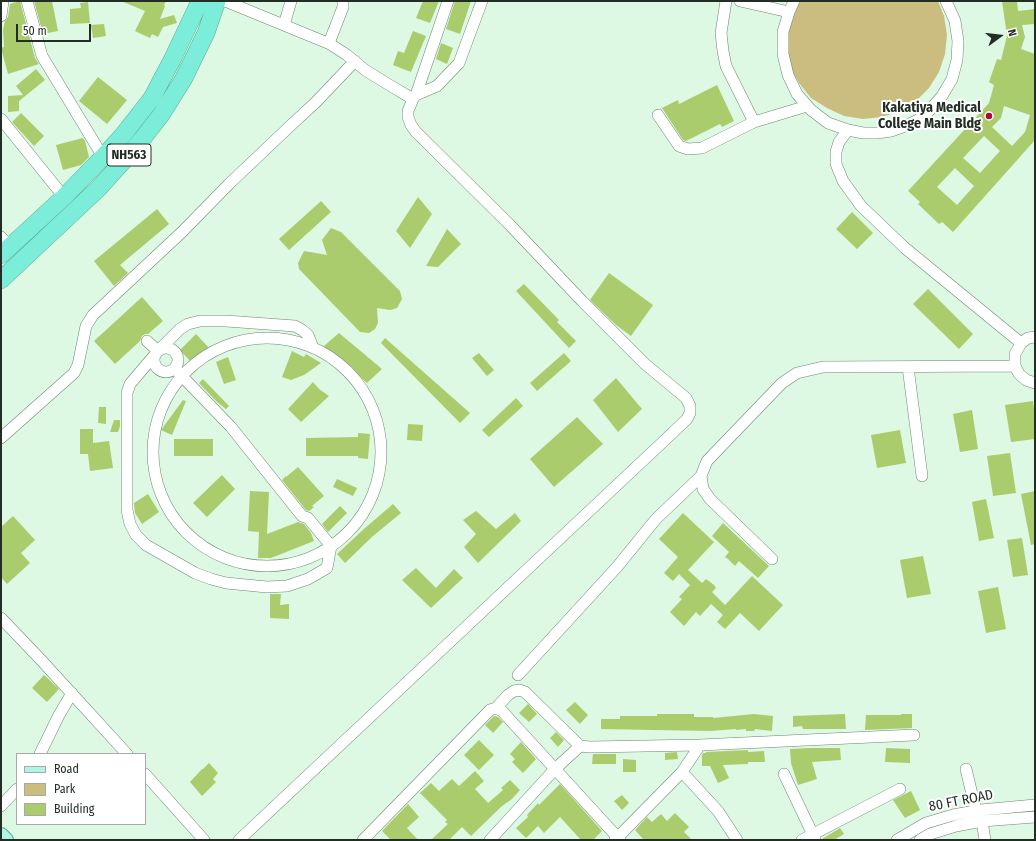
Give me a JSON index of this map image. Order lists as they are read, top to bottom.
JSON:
{
  "streets": {
    "highway": ["NH563"],
    "street": ["80 FT ROAD"]
  },
  "places": ["Kakatiya Medical College Main Bldg"],
  "legend": ["Road", "Park", "Building"],
  "scale_bar": "50 m",
  "north": "right"
}
